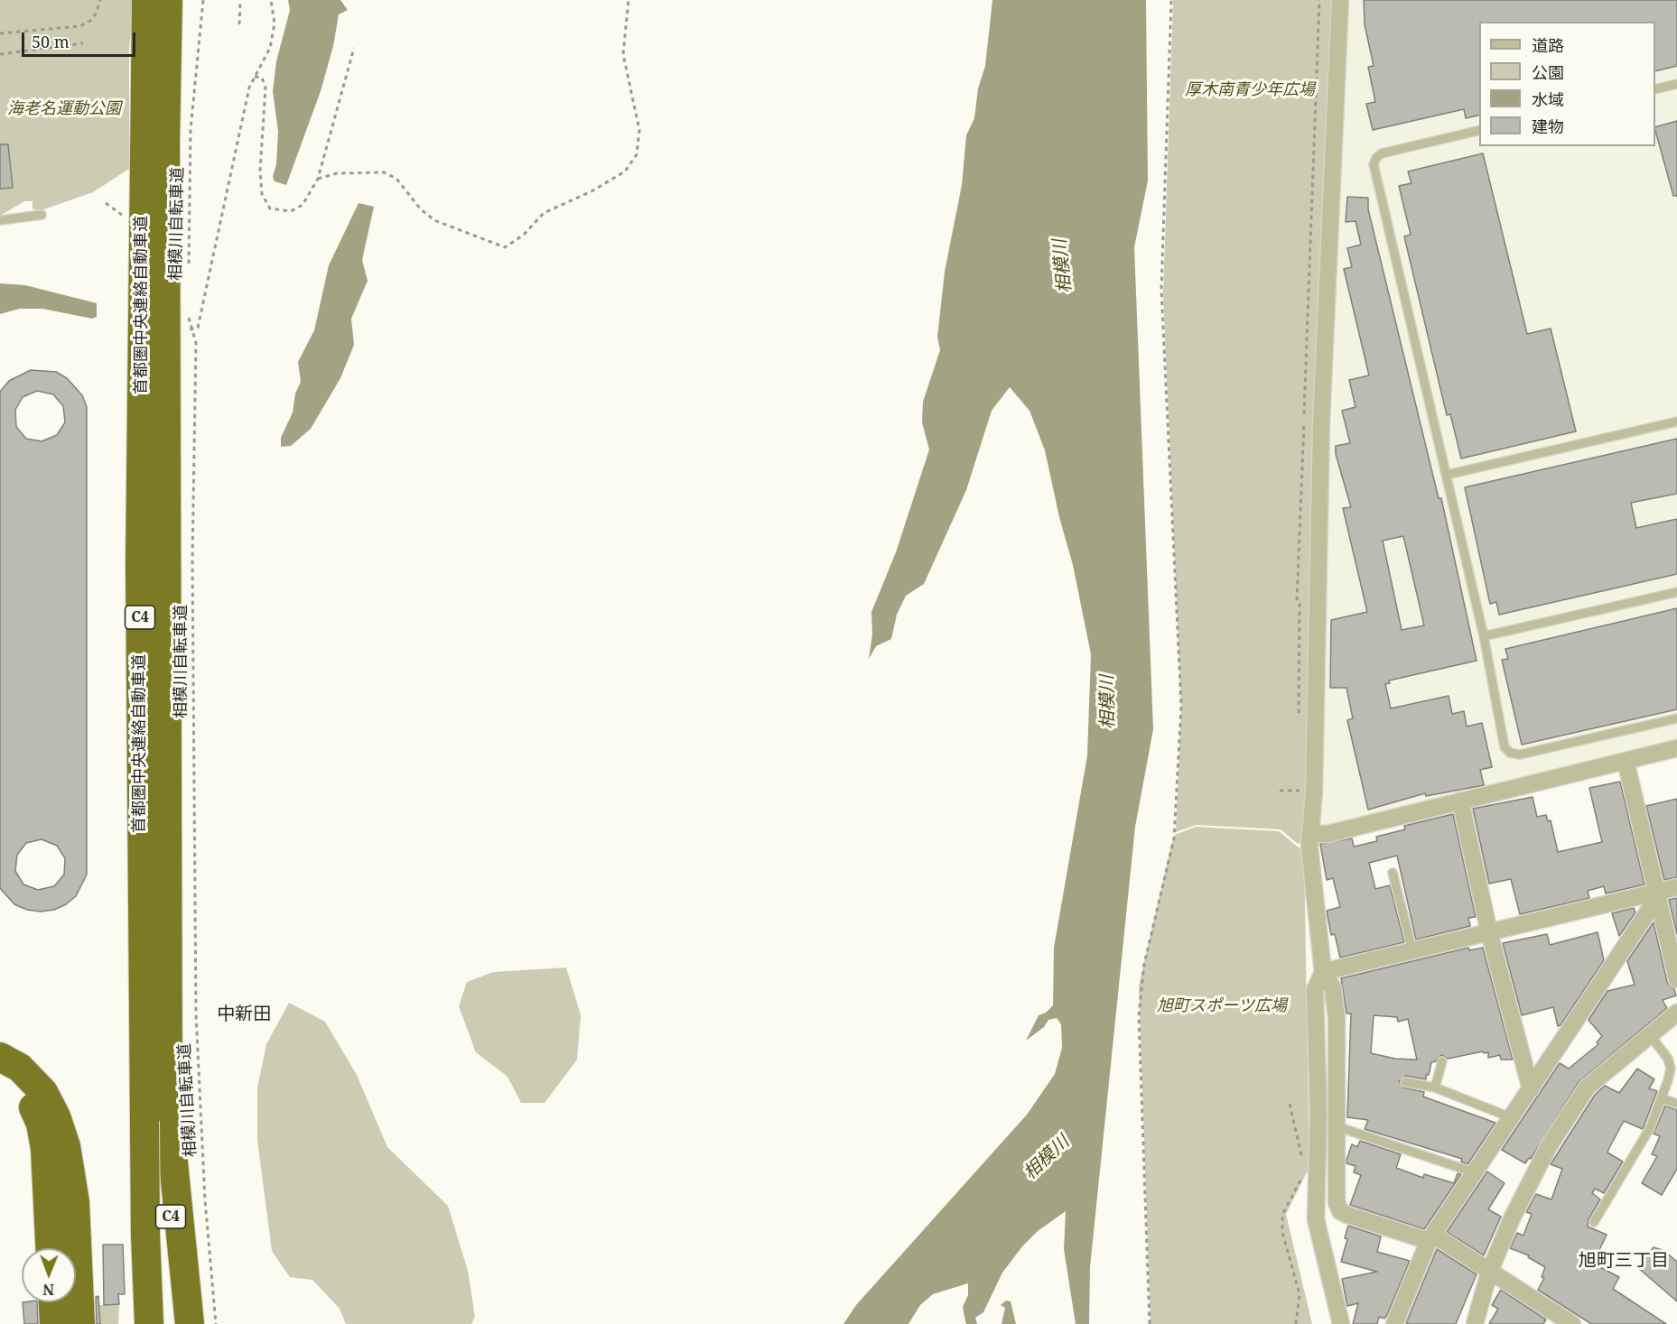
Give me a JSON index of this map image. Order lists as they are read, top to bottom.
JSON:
{
  "streets": {
    "highway": ["首都圏中央連絡自動車道", "C4"],
    "path": ["相模川自転車道"]
  },
  "districts": ["中新田", "旭町三丁目"],
  "water": ["相模川"],
  "parks": ["厚木南青少年広場", "海老名運動公園", "旭町スポーツ広場"],
  "legend": [
    "道路",
    "公園",
    "水域",
    "建物"
  ],
  "scale_bar": "50 m",
  "north": "bottom"
}
